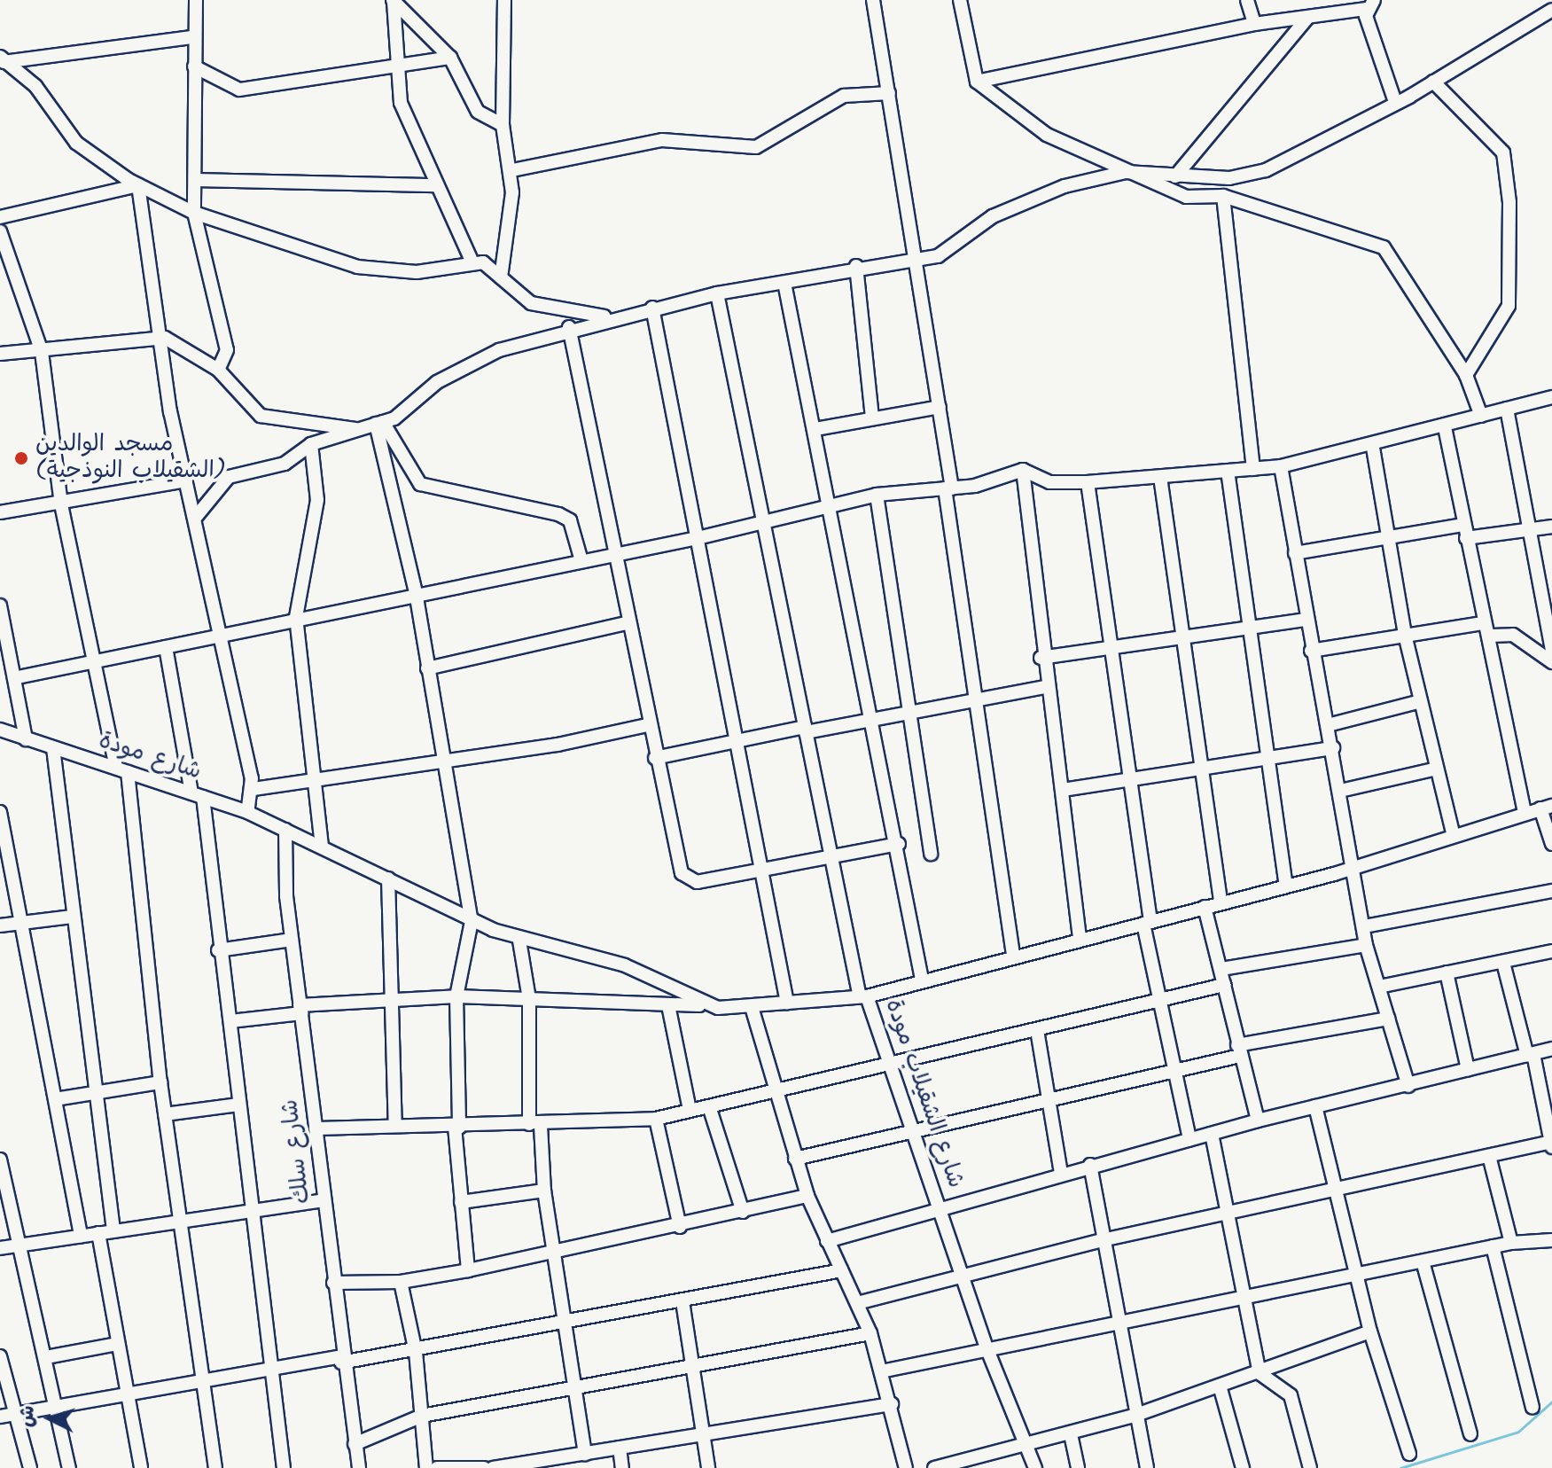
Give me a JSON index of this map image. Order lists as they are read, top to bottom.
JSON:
{
  "streets": {
    "street": ["شارع مودة", "شارع الشقيلاب مودة", "شارع سلك"]
  },
  "crossings": [
    ["شارع مودة", "شارع الشقيلاب مودة"],
    ["شارع مودة", "شارع سلك"],
    ["شارع الشقيلاب مودة", "شارع سلك"]
  ],
  "places": ["مسجد الوالدين (الشقيلاب النوذجية)"],
  "north": "left"
}
